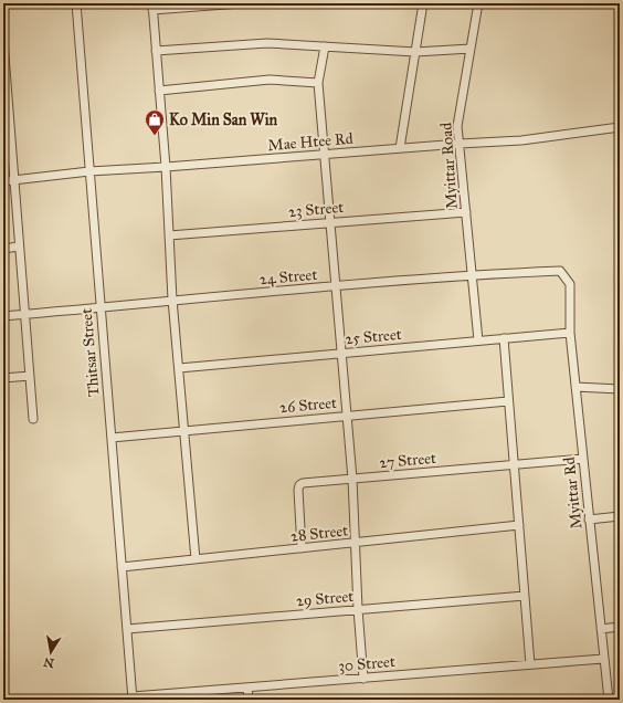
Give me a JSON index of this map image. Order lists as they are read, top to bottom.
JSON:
{
  "streets": {
    "street": [
      "Mae Htee Rd",
      "Myittar Road",
      "23 Street",
      "24 Street",
      "25 Street",
      "Thitsar Street",
      "26 Street",
      "27 Street",
      "Myittar Rd",
      "28 Street",
      "29 Street",
      "30 Street"
    ]
  },
  "crossings": [
    ["Mae Htee Rd", "Myittar Road"],
    ["Mae Htee Rd", "Thitsar Street"],
    ["Myittar Road", "23 Street"],
    ["Myittar Road", "24 Street"],
    ["Myittar Road", "25 Street"],
    ["24 Street", "Thitsar Street"],
    ["24 Street", "Myittar Rd"],
    ["25 Street", "Myittar Rd"],
    ["Thitsar Street", "26 Street"],
    ["Thitsar Street", "28 Street"],
    ["Thitsar Street", "29 Street"],
    ["Thitsar Street", "30 Street"],
    ["27 Street", "Myittar Rd"],
    ["27 Street", "28 Street"],
    ["Myittar Rd", "30 Street"]
  ],
  "places": {
    "shop": ["Ko Min San Win"]
  },
  "north": "bottom"
}
